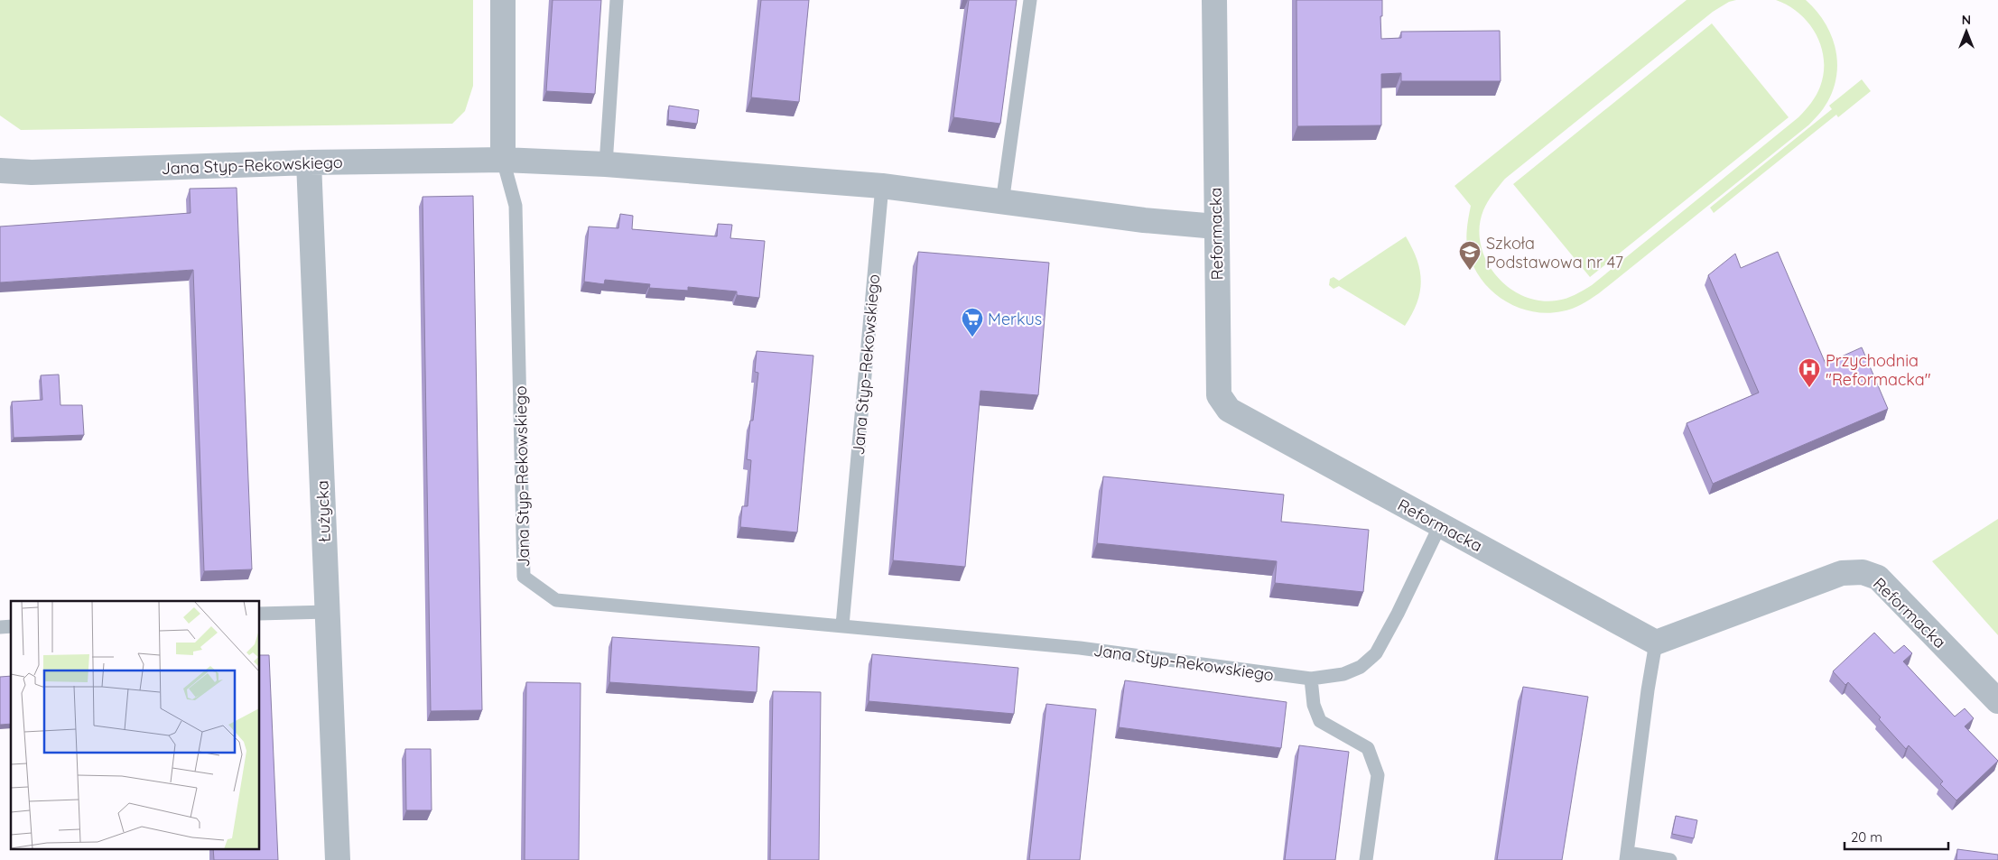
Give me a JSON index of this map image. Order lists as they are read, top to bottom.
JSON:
{
  "streets": {
    "street": ["Jana Styp-Rekowskiego", "Reformacka", "Łużycka"]
  },
  "crossings": [
    ["Jana Styp-Rekowskiego", "Reformacka"],
    ["Jana Styp-Rekowskiego", "Łużycka"]
  ],
  "places": {
    "school or university": ["Szkoła Podstawowa nr 47"],
    "supermarket": ["Merkus"],
    "hospital": ["Przychodnia \"Reformacka\""]
  },
  "scale_bar": "20 m",
  "north": "top"
}
